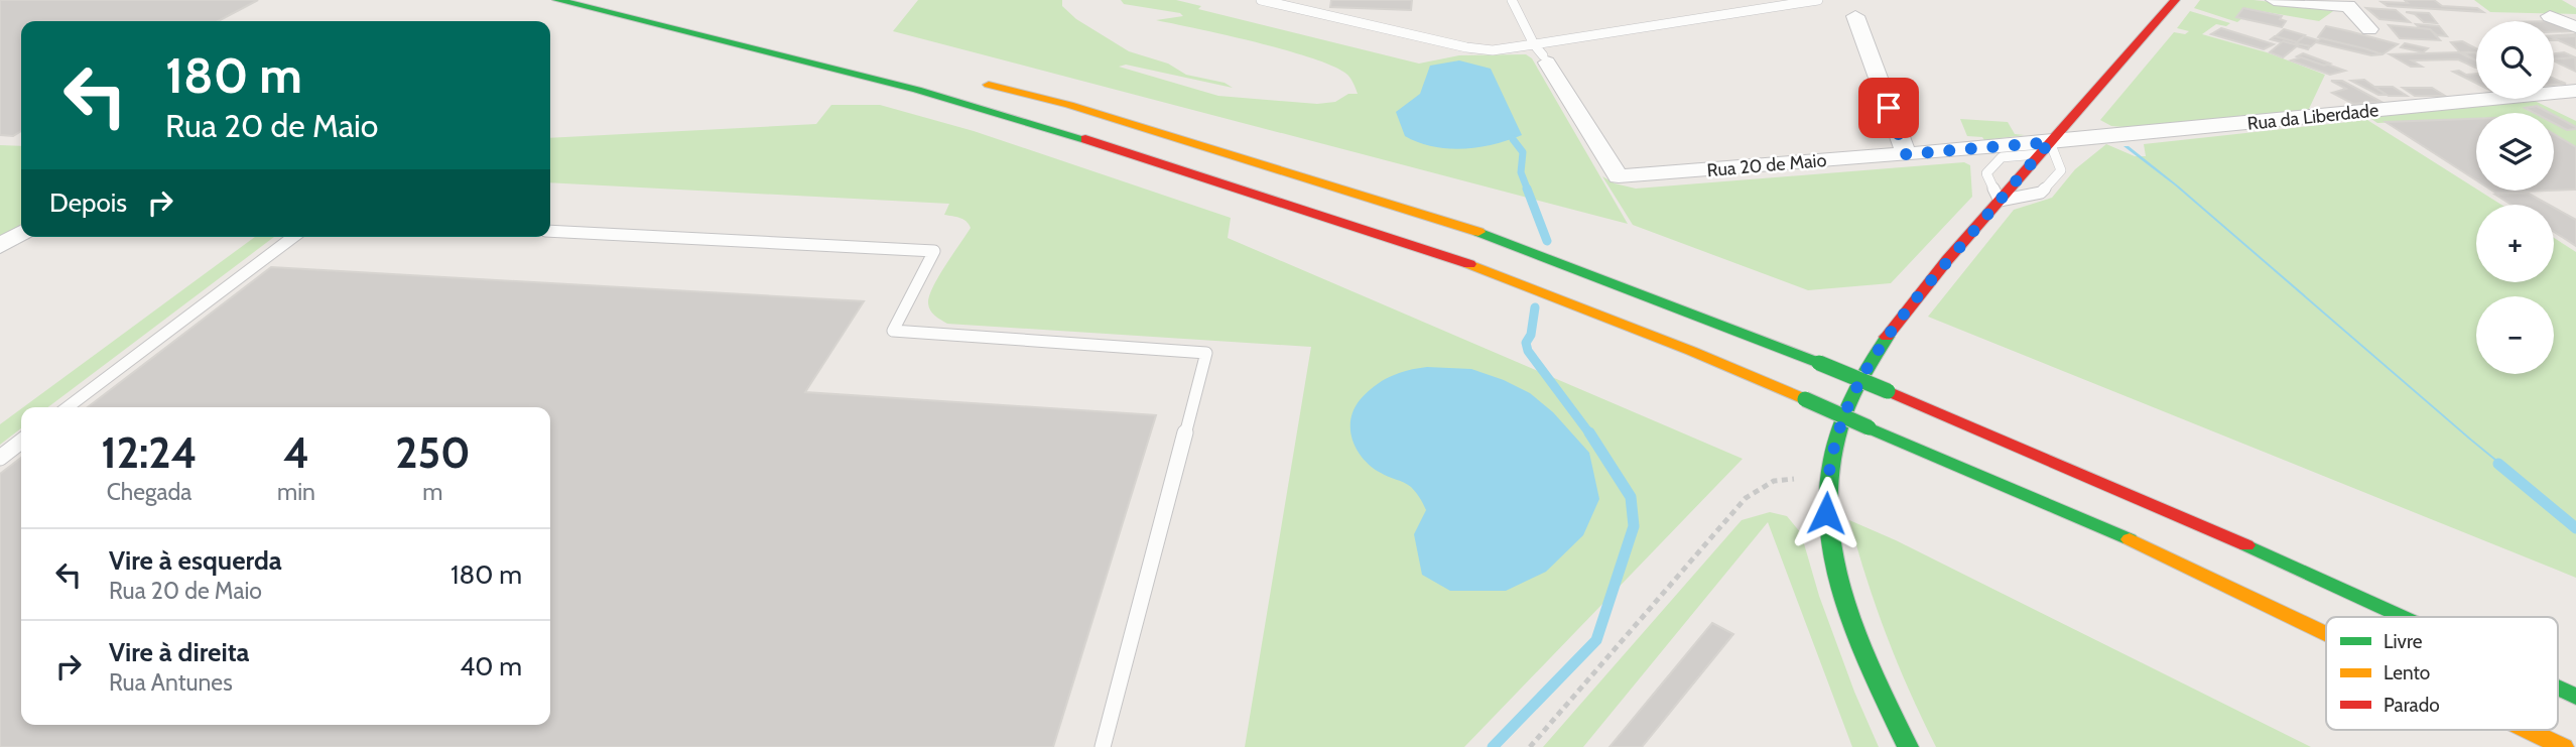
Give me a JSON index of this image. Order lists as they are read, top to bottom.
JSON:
{
  "streets": {
    "street": ["Rua da Liberdade", "Rua 20 de Maio"]
  },
  "crossings": [
    ["Rua da Liberdade", "Rua 20 de Maio"]
  ],
  "legend": ["Livre", "Lento", "Parado"],
  "page": {
    "map_buttons": ["+", "−"],
    "turn": ["180 m", "Rua 20 de Maio"],
    "then": "Depois",
    "eta": [
      "12:24",
      "Chegada",
      "4",
      "min",
      "250",
      "m"
    ],
    "list": [
      {
        "name": "Vire à esquerda",
        "note": "Rua 20 de Maio",
        "value": "180 m"
      },
      {
        "name": "Vire à direita",
        "note": "Rua Antunes",
        "value": "40 m"
      }
    ]
  }
}
